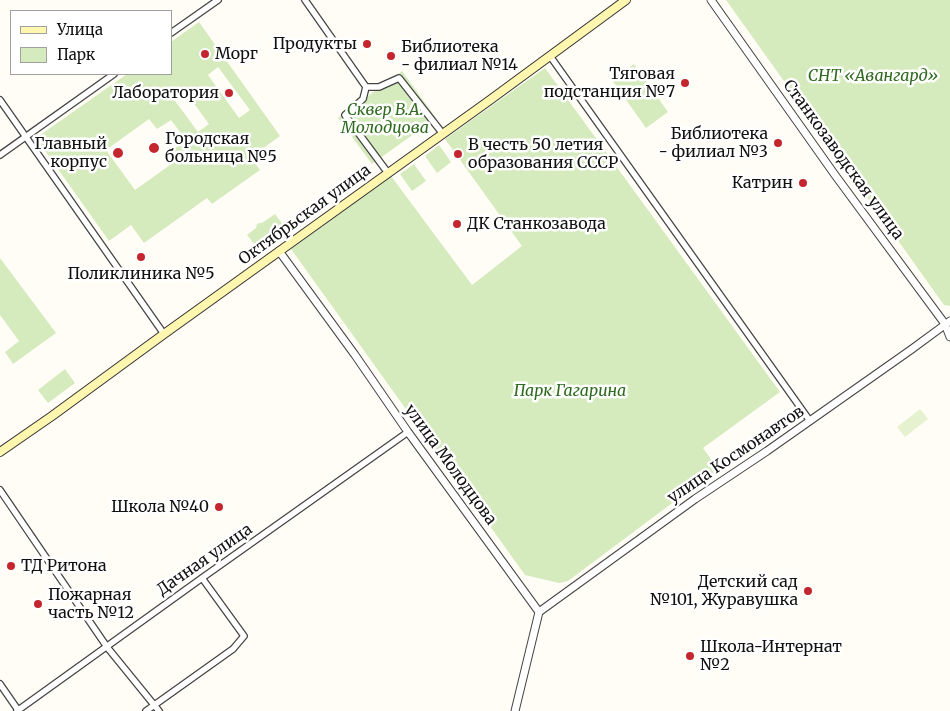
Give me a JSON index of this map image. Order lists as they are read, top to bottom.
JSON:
{
  "streets": {
    "main road": ["Октябрьская улица"],
    "street": [
      "Станкозаводская улица",
      "улица Космонавтов",
      "улица Молодцова",
      "Дачная улица"
    ]
  },
  "crossings": [
    ["Станкозаводская улица", "улица Космонавтов"],
    ["Октябрьская улица", "улица Молодцова"],
    ["улица Космонавтов", "улица Молодцова"],
    ["улица Молодцова", "Дачная улица"]
  ],
  "parks": ["СНТ «Авангард»", "Сквер В.А. Молодцова", "Парк Гагарина"],
  "places": [
    "Продукты",
    "Морг",
    "Библиотека - филиал №14",
    "Тяговая подстанция №7",
    "Лаборатория",
    "Библиотека - филиал №3",
    "Городская больница №5",
    "Главный корпус",
    "В честь 50 летия образования СССР",
    "Катрин",
    "ДК Станкозавода",
    "Поликлиника №5",
    "Школа №40",
    "ТД Ритона",
    "Детский сад №101, Журавушка",
    "Пожарная часть №12",
    "Школа-Интернат №2"
  ],
  "legend": ["Улица", "Парк"]
}
